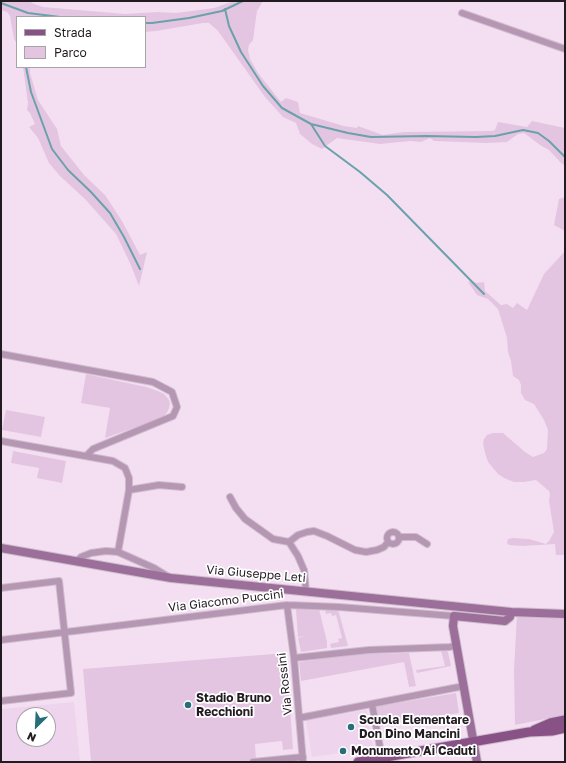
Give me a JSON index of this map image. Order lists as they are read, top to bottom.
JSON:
{
  "streets": {
    "main road": ["Via Giuseppe Leti"],
    "street": ["Via Giacomo Puccini", "Via Rossini"]
  },
  "crossings": [
    ["Via Giacomo Puccini", "Via Rossini"]
  ],
  "places": ["Stadio Bruno Recchioni", "Scuola Elementare Don Dino Mancini", "Monumento Ai Caduti"],
  "legend": ["Strada", "Parco"],
  "north": "bottom left"
}
